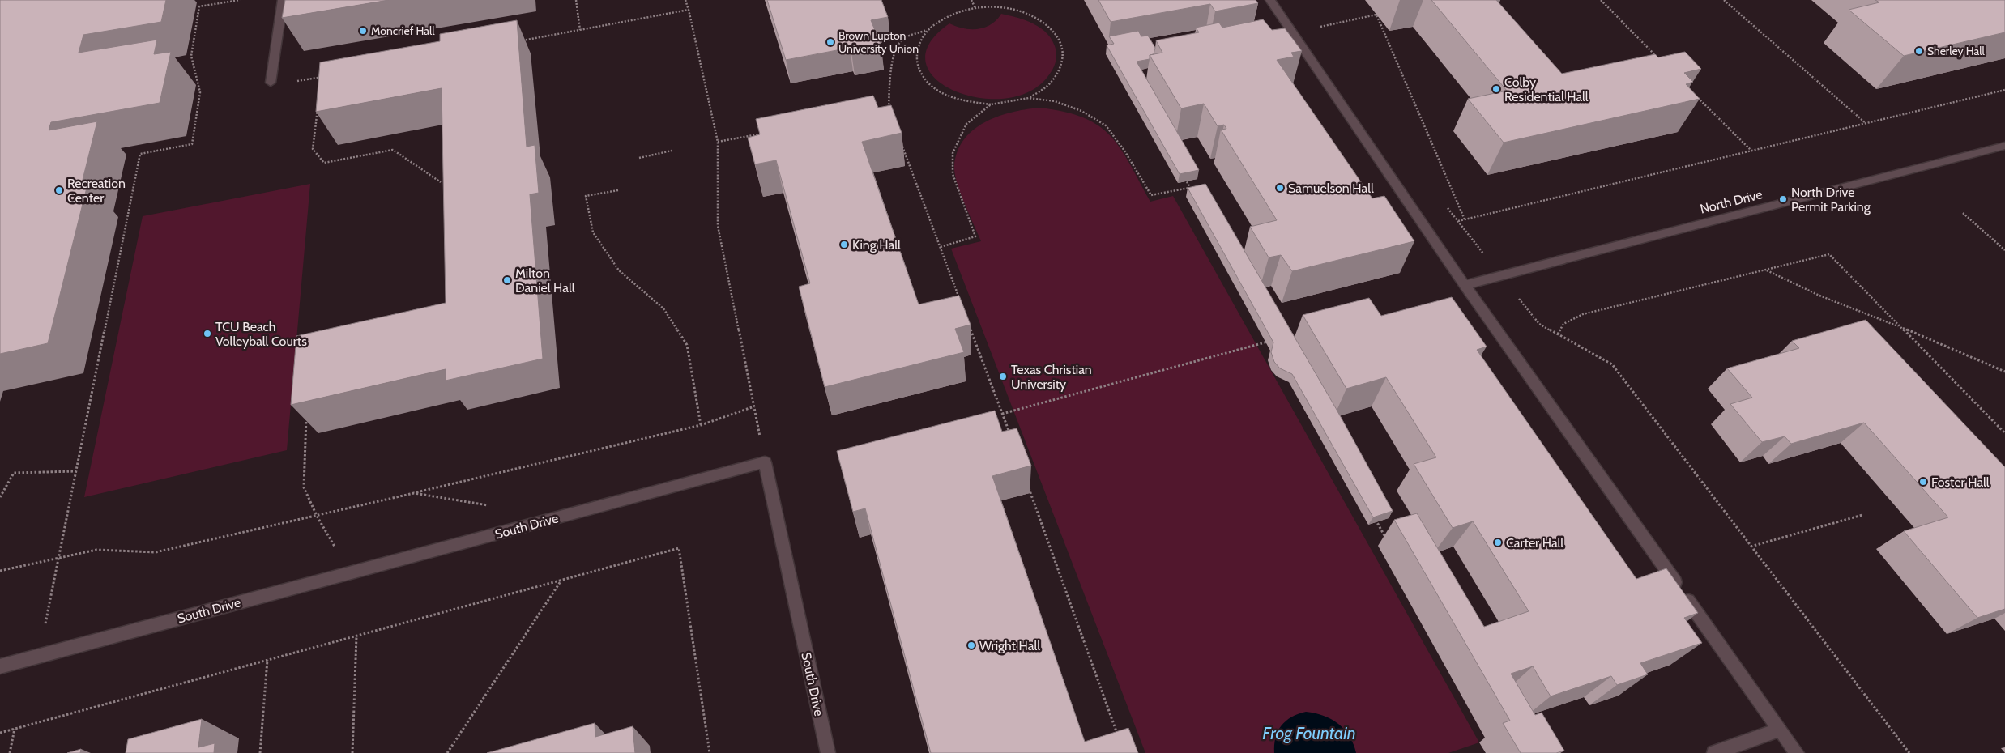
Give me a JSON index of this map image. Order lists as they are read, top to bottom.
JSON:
{
  "streets": {
    "street": ["North Drive", "South Drive"]
  },
  "water": ["Frog Fountain"],
  "places": [
    "Moncrief Hall",
    "Brown Lupton University Union",
    "Sherley Hall",
    "Colby Residential Hall",
    "Samuelson Hall",
    "Recreation Center",
    "North Drive Permit Parking",
    "King Hall",
    "Milton Daniel Hall",
    "TCU Beach Volleyball Courts",
    "Texas Christian University",
    "Foster Hall",
    "Carter Hall",
    "Wright Hall"
  ]
}
